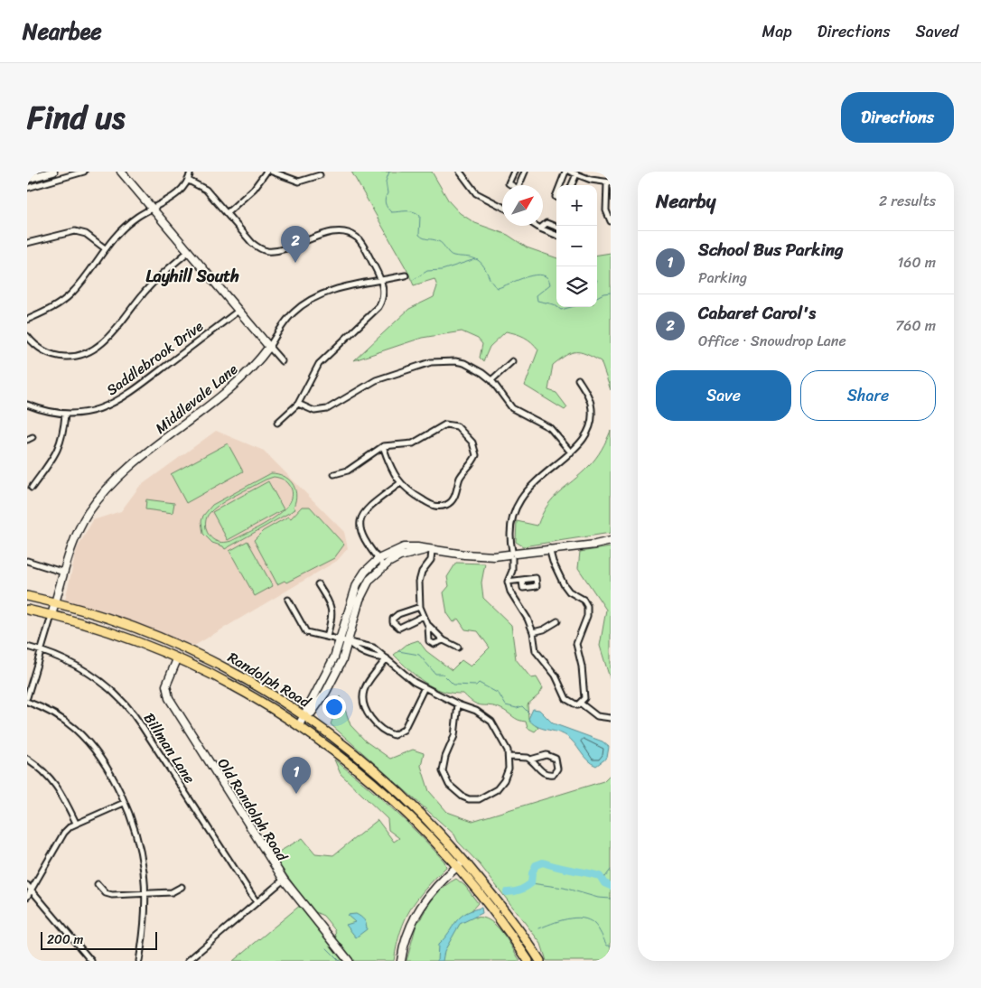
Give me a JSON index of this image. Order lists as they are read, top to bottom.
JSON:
{
  "streets": {
    "main road": ["Randolph Road"],
    "street": [
      "Saddlebrook Drive",
      "Middlevale Lane",
      "Billman Lane",
      "Old Randolph Road"
    ]
  },
  "crossings": [
    ["Middlevale Lane", "Randolph Road"],
    ["Randolph Road", "Old Randolph Road"]
  ],
  "districts": ["Layhill South"],
  "scale_bar": "200 m",
  "north": "top right",
  "page": {
    "header": "Nearbee",
    "nav": ["Map", "Directions", "Saved"],
    "title": "Find us",
    "buttons": [
      "Directions",
      ["Save", "Share"]
    ],
    "heading": ["Nearby", "2 results"],
    "map_buttons": ["+", "−"],
    "pins": ["2", "1"],
    "list": [
      {
        "mark": "1",
        "name": "School Bus Parking",
        "note": "Parking",
        "value": "160 m"
      },
      {
        "mark": "2",
        "name": "Cabaret Carol's",
        "note": "Office · Snowdrop Lane",
        "value": "760 m"
      }
    ],
    "scale": "200 m"
  }
}
